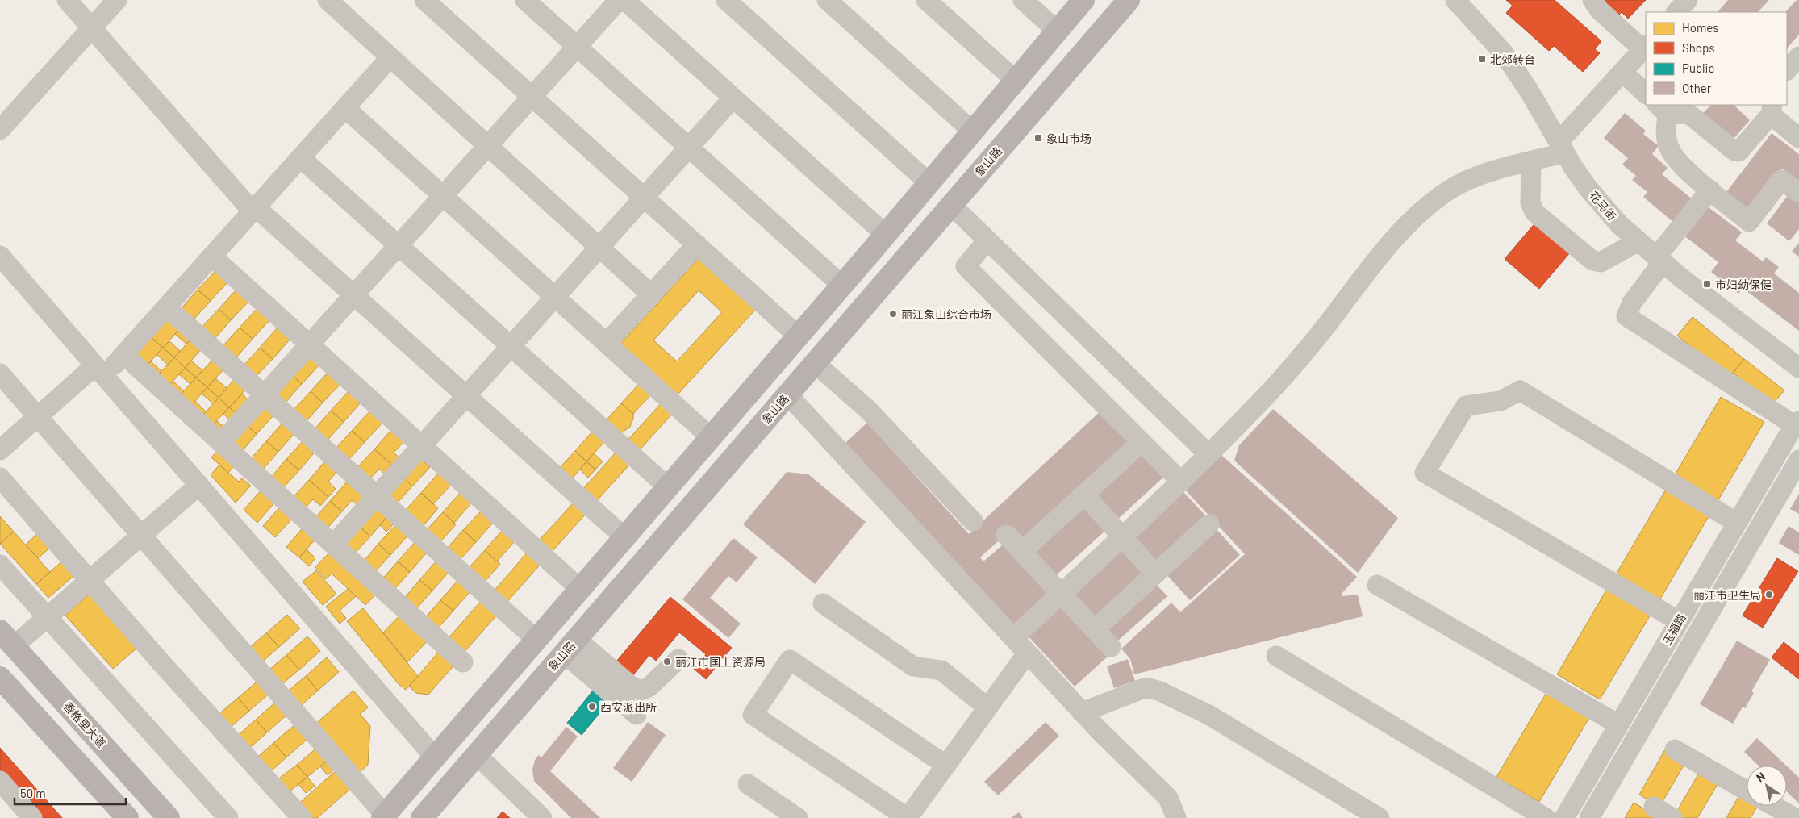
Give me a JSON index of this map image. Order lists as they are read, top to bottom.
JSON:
{
  "streets": {
    "main road": ["象山路", "香格里大道"],
    "street": ["花马街", "玉福路"]
  },
  "places": {
    "transit": ["北郊转台", "象山市场", "市妇幼保健"],
    "other": [
      "丽江象山综合市场",
      "丽江市卫生局",
      "丽江市国土资源局",
      "西安派出所"
    ]
  },
  "legend": [
    "Homes",
    "Shops",
    "Public",
    "Other"
  ],
  "scale_bar": "50 m",
  "north": "top left"
}
